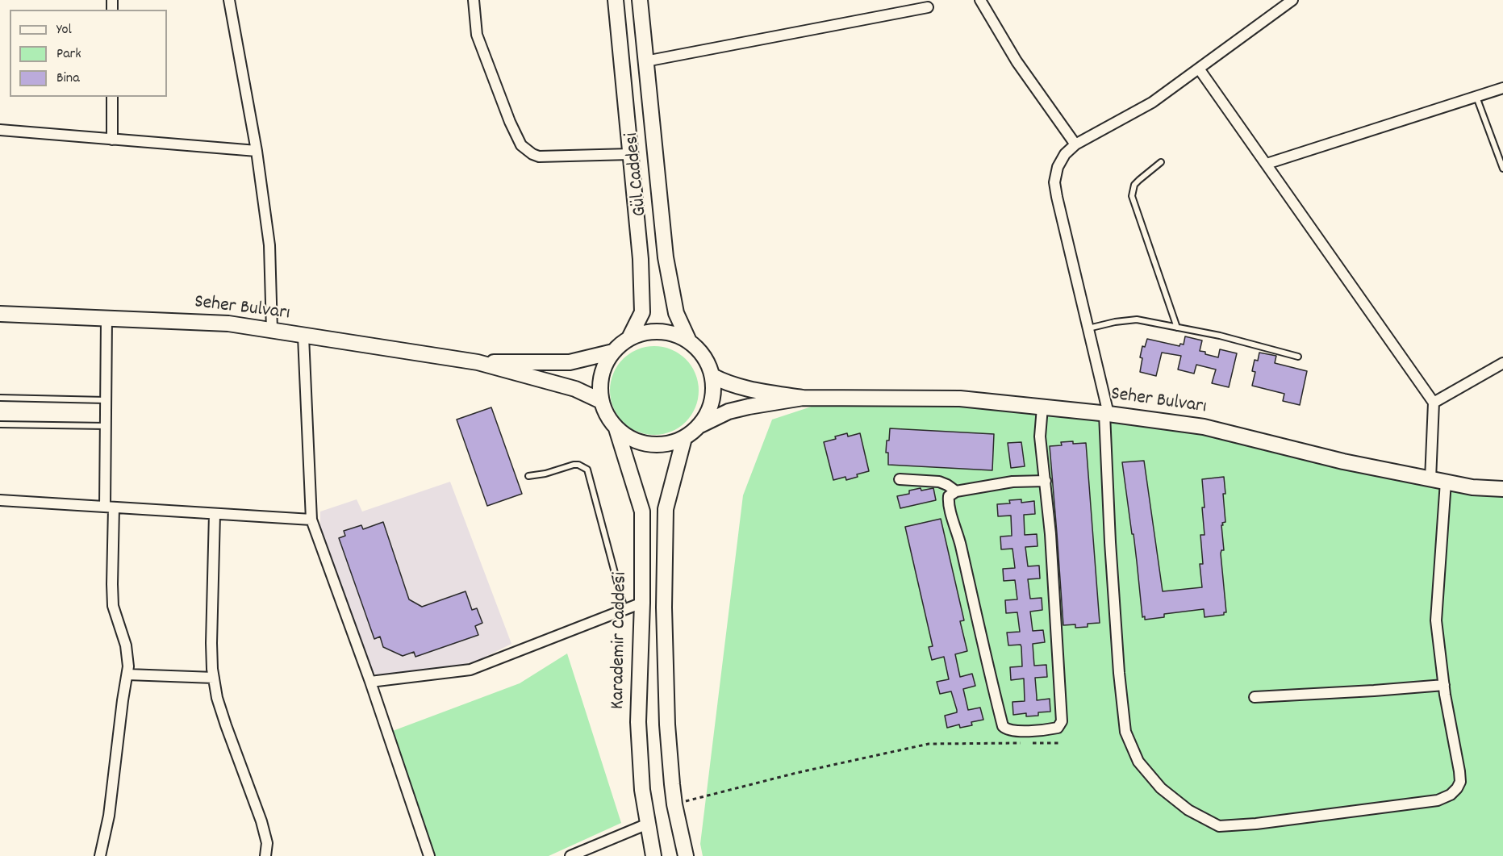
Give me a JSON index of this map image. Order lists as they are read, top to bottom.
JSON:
{
  "streets": {
    "street": ["Gül Caddesi", "Seher Bulvarı", "Karademir Caddesi"]
  },
  "crossings": [
    ["Gül Caddesi", "Seher Bulvarı"],
    ["Gül Caddesi", "Karademir Caddesi"],
    ["Seher Bulvarı", "Karademir Caddesi"]
  ],
  "legend": ["Yol", "Park", "Bina"]
}
